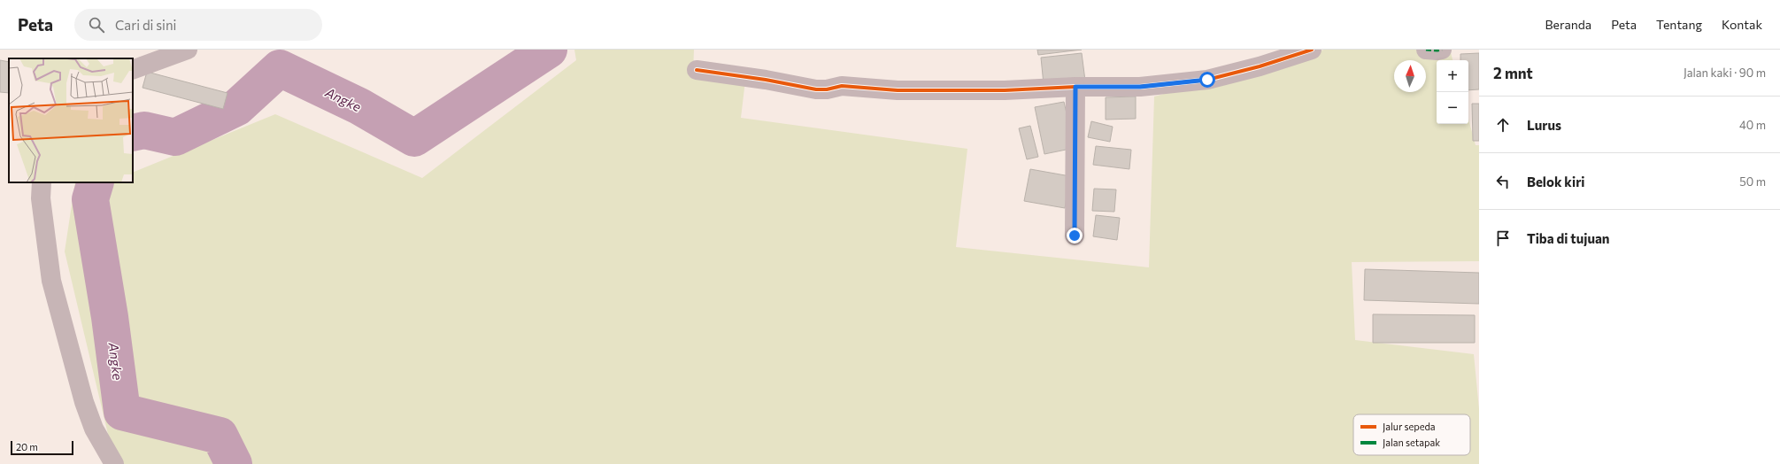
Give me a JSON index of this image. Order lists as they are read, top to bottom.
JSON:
{
  "water": ["Angke"],
  "legend": ["Jalur sepeda", "Jalan setapak"],
  "scale_bar": "20 m",
  "north": "top",
  "page": {
    "header": "Peta",
    "search": "Cari di sini",
    "nav": [
      "Beranda",
      "Peta",
      "Tentang",
      "Kontak"
    ],
    "heading": ["2 mnt", "Jalan kaki · 90 m"],
    "map_buttons": ["+", "−"],
    "list": [
      ["Lurus", "40 m"],
      ["Belok kiri", "50 m"],
      "Tiba di tujuan"
    ],
    "scale": "20 m"
  }
}
